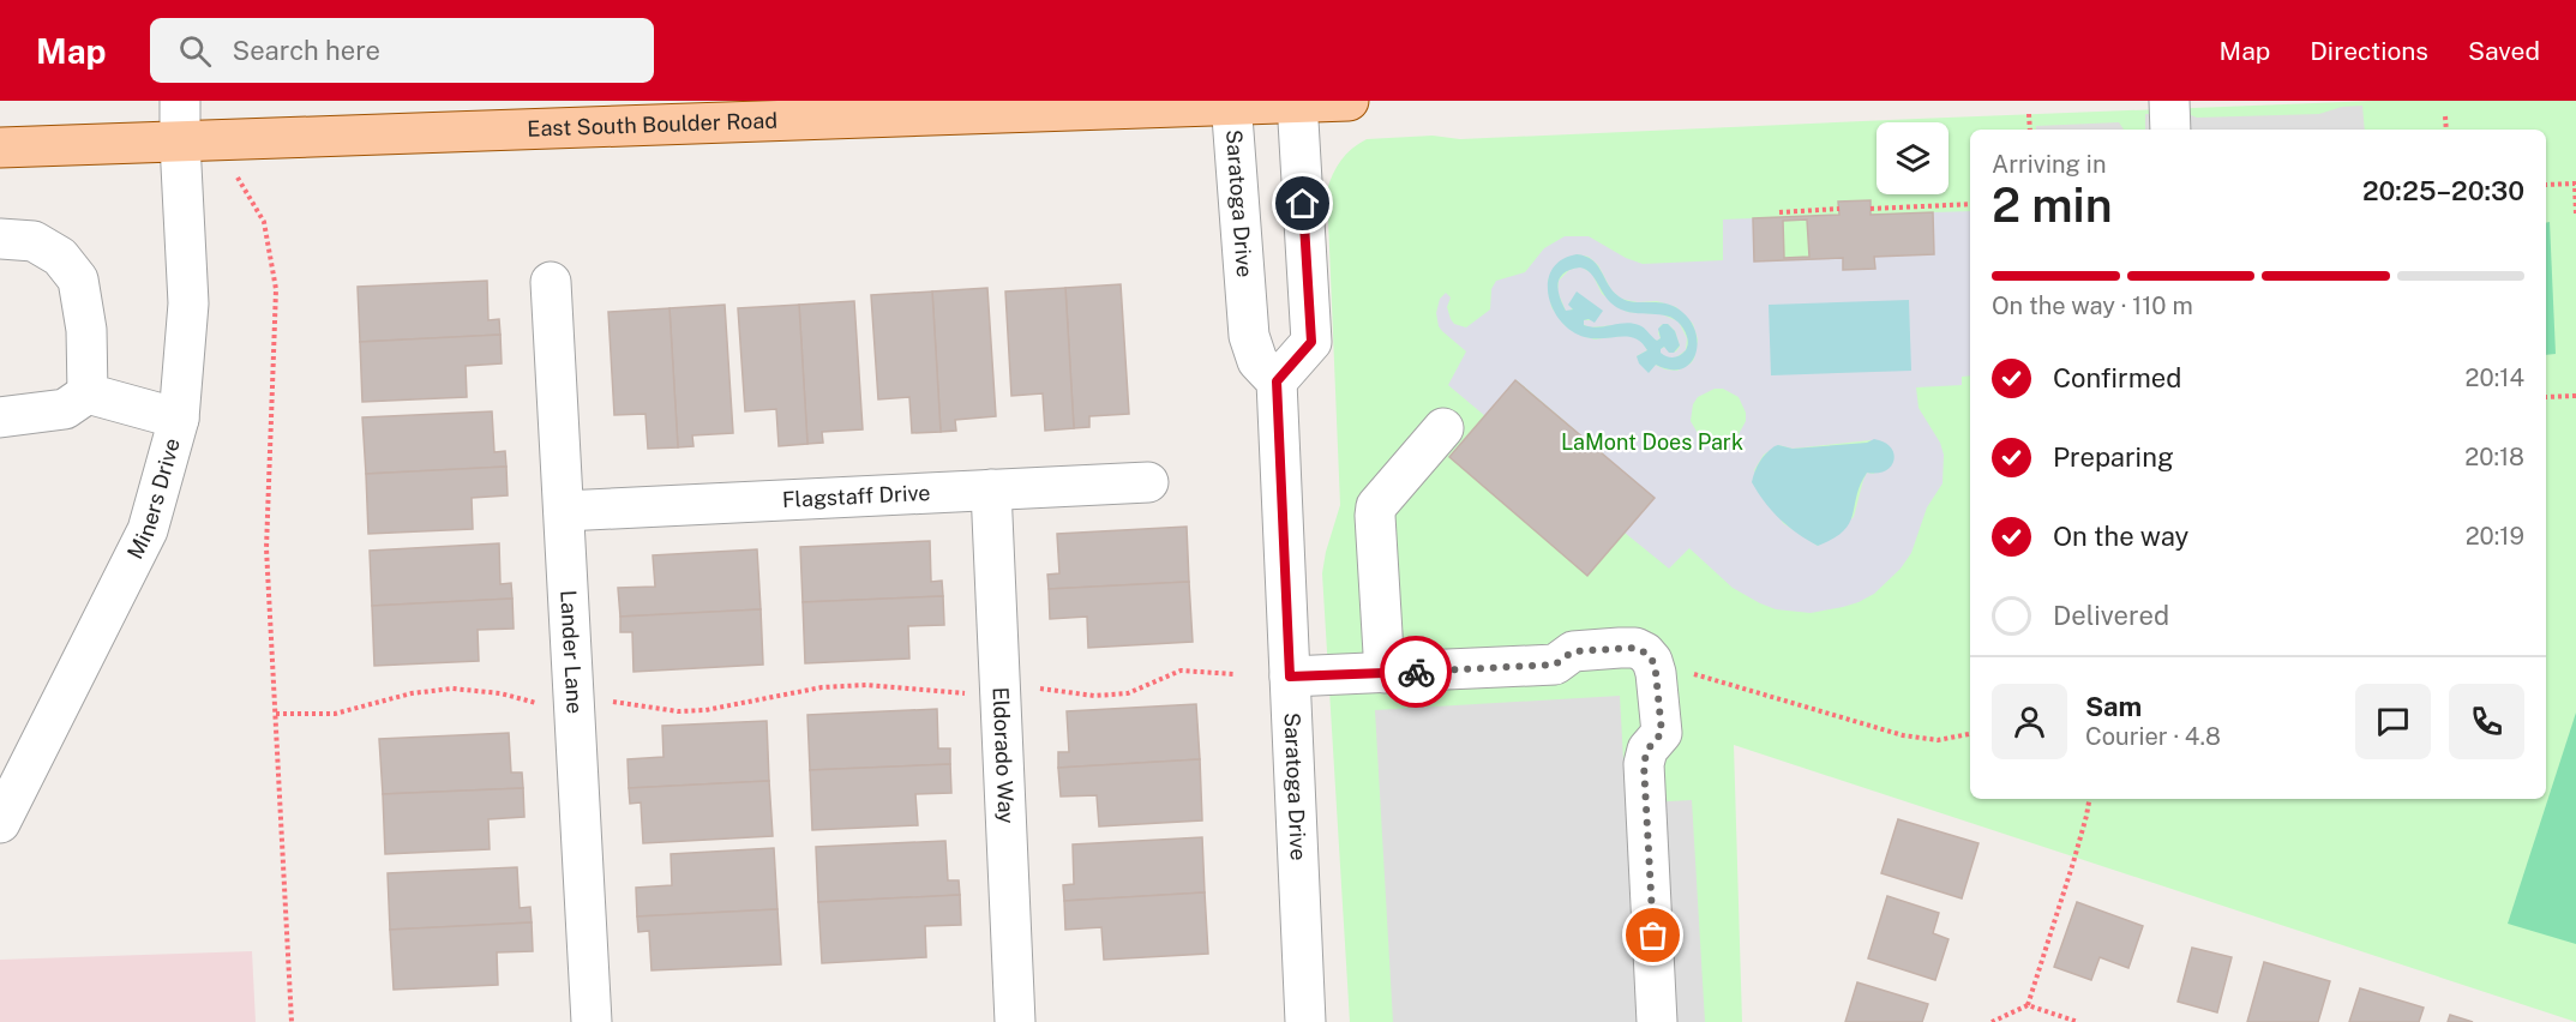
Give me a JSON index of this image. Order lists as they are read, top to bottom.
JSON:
{
  "streets": {
    "main road": ["East South Boulder Road"],
    "street": [
      "Saratoga Drive",
      "Flagstaff Drive",
      "Miners Drive",
      "Lander Lane",
      "Eldorado Way"
    ]
  },
  "crossings": [
    ["East South Boulder Road", "Saratoga Drive"],
    ["East South Boulder Road", "Miners Drive"],
    ["Flagstaff Drive", "Lander Lane"],
    ["Flagstaff Drive", "Eldorado Way"]
  ],
  "parks": ["LaMont Does Park"],
  "page": {
    "header": "Map",
    "search": "Search here",
    "nav": ["Map", "Directions", "Saved"],
    "heading": ["2 min", "Arriving in", "20:25–20:30"],
    "panel": ["Sam", "Courier · 4.8"],
    "bar": "On the way · 110 m",
    "list": [
      ["Confirmed", "20:14"],
      ["Preparing", "20:18"],
      ["On the way", "20:19"],
      "Delivered"
    ]
  }
}
